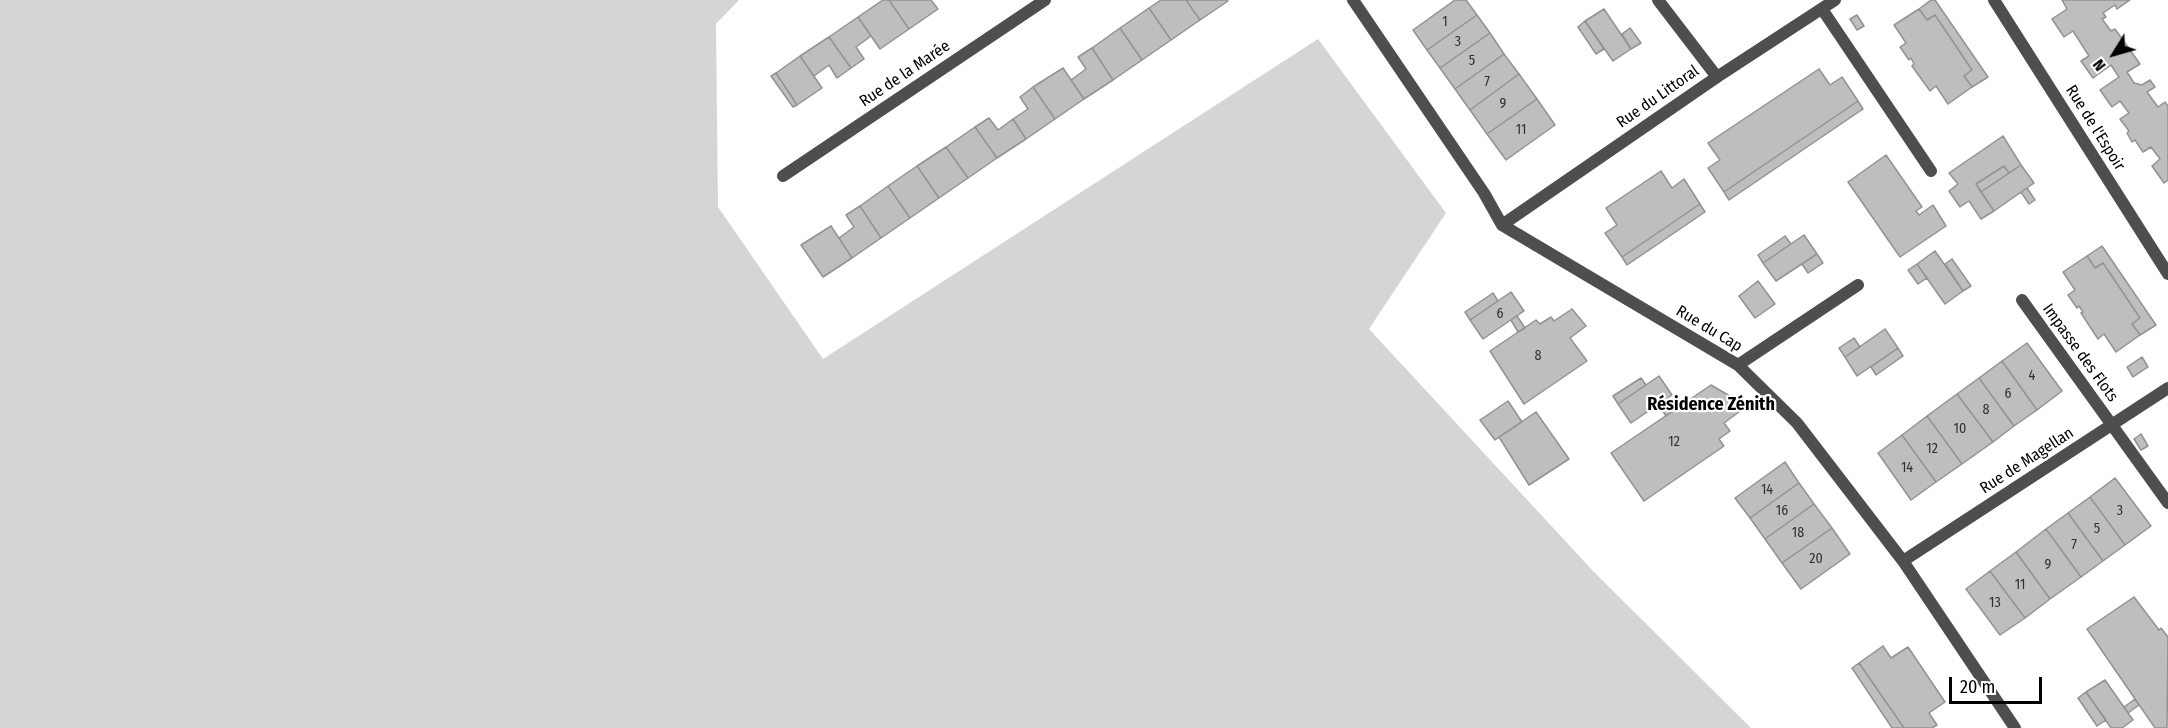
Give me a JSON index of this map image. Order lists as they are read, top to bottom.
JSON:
{
  "streets": {
    "street": [
      "Rue de la Marée",
      "Rue du Littoral",
      "Rue de l'Espoir",
      "Rue du Cap",
      "Impasse des Flots",
      "Rue de Magellan"
    ]
  },
  "crossings": [
    ["Rue du Littoral", "Rue du Cap"],
    ["Rue du Cap", "Rue de Magellan"],
    ["Impasse des Flots", "Rue de Magellan"]
  ],
  "districts": ["Résidence Zénith"],
  "house_numbers": [
    "1",
    "3",
    "5",
    "7",
    "9",
    "11",
    "6",
    "8",
    "4",
    "6",
    "8",
    "10",
    "12",
    "12",
    "14",
    "14",
    "16",
    "3",
    "5",
    "18",
    "7",
    "20",
    "9",
    "11",
    "13"
  ],
  "scale_bar": "20 m",
  "north": "bottom left"
}
